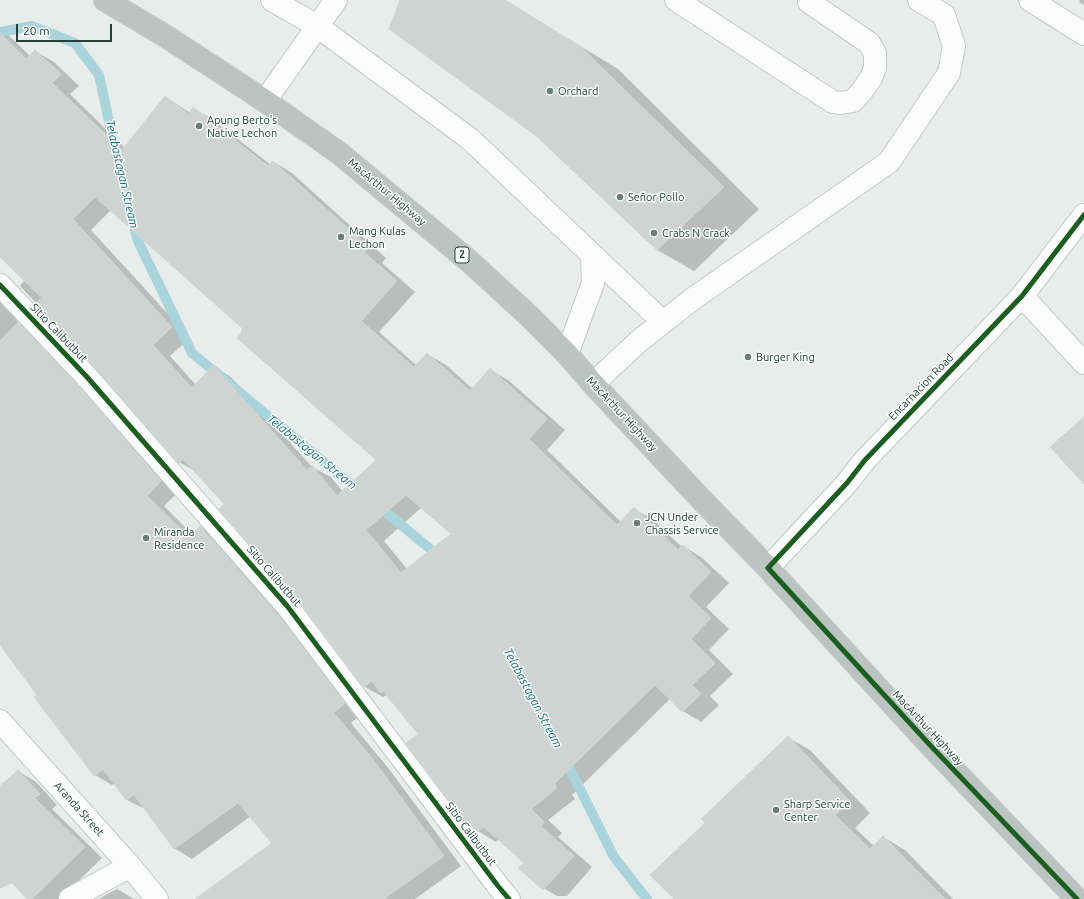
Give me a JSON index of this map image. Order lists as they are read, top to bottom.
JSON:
{
  "streets": {
    "highway": ["MacArthur Highway", "2"],
    "street": ["Sitio Calibutbut", "Encarnacion Road", "Aranda Street"]
  },
  "crossings": [
    ["MacArthur Highway", "Encarnacion Road"]
  ],
  "water": ["Telabastagan Stream"],
  "places": [
    "Orchard",
    "Apung Berto's Native Lechon",
    "Señor Pollo",
    "Crabs N Crack",
    "Mang Kulas Lechon",
    "Burger King",
    "JCN Under Chassis Service",
    "Miranda Residence",
    "Sharp Service Center"
  ],
  "scale_bar": "20 m"
}
